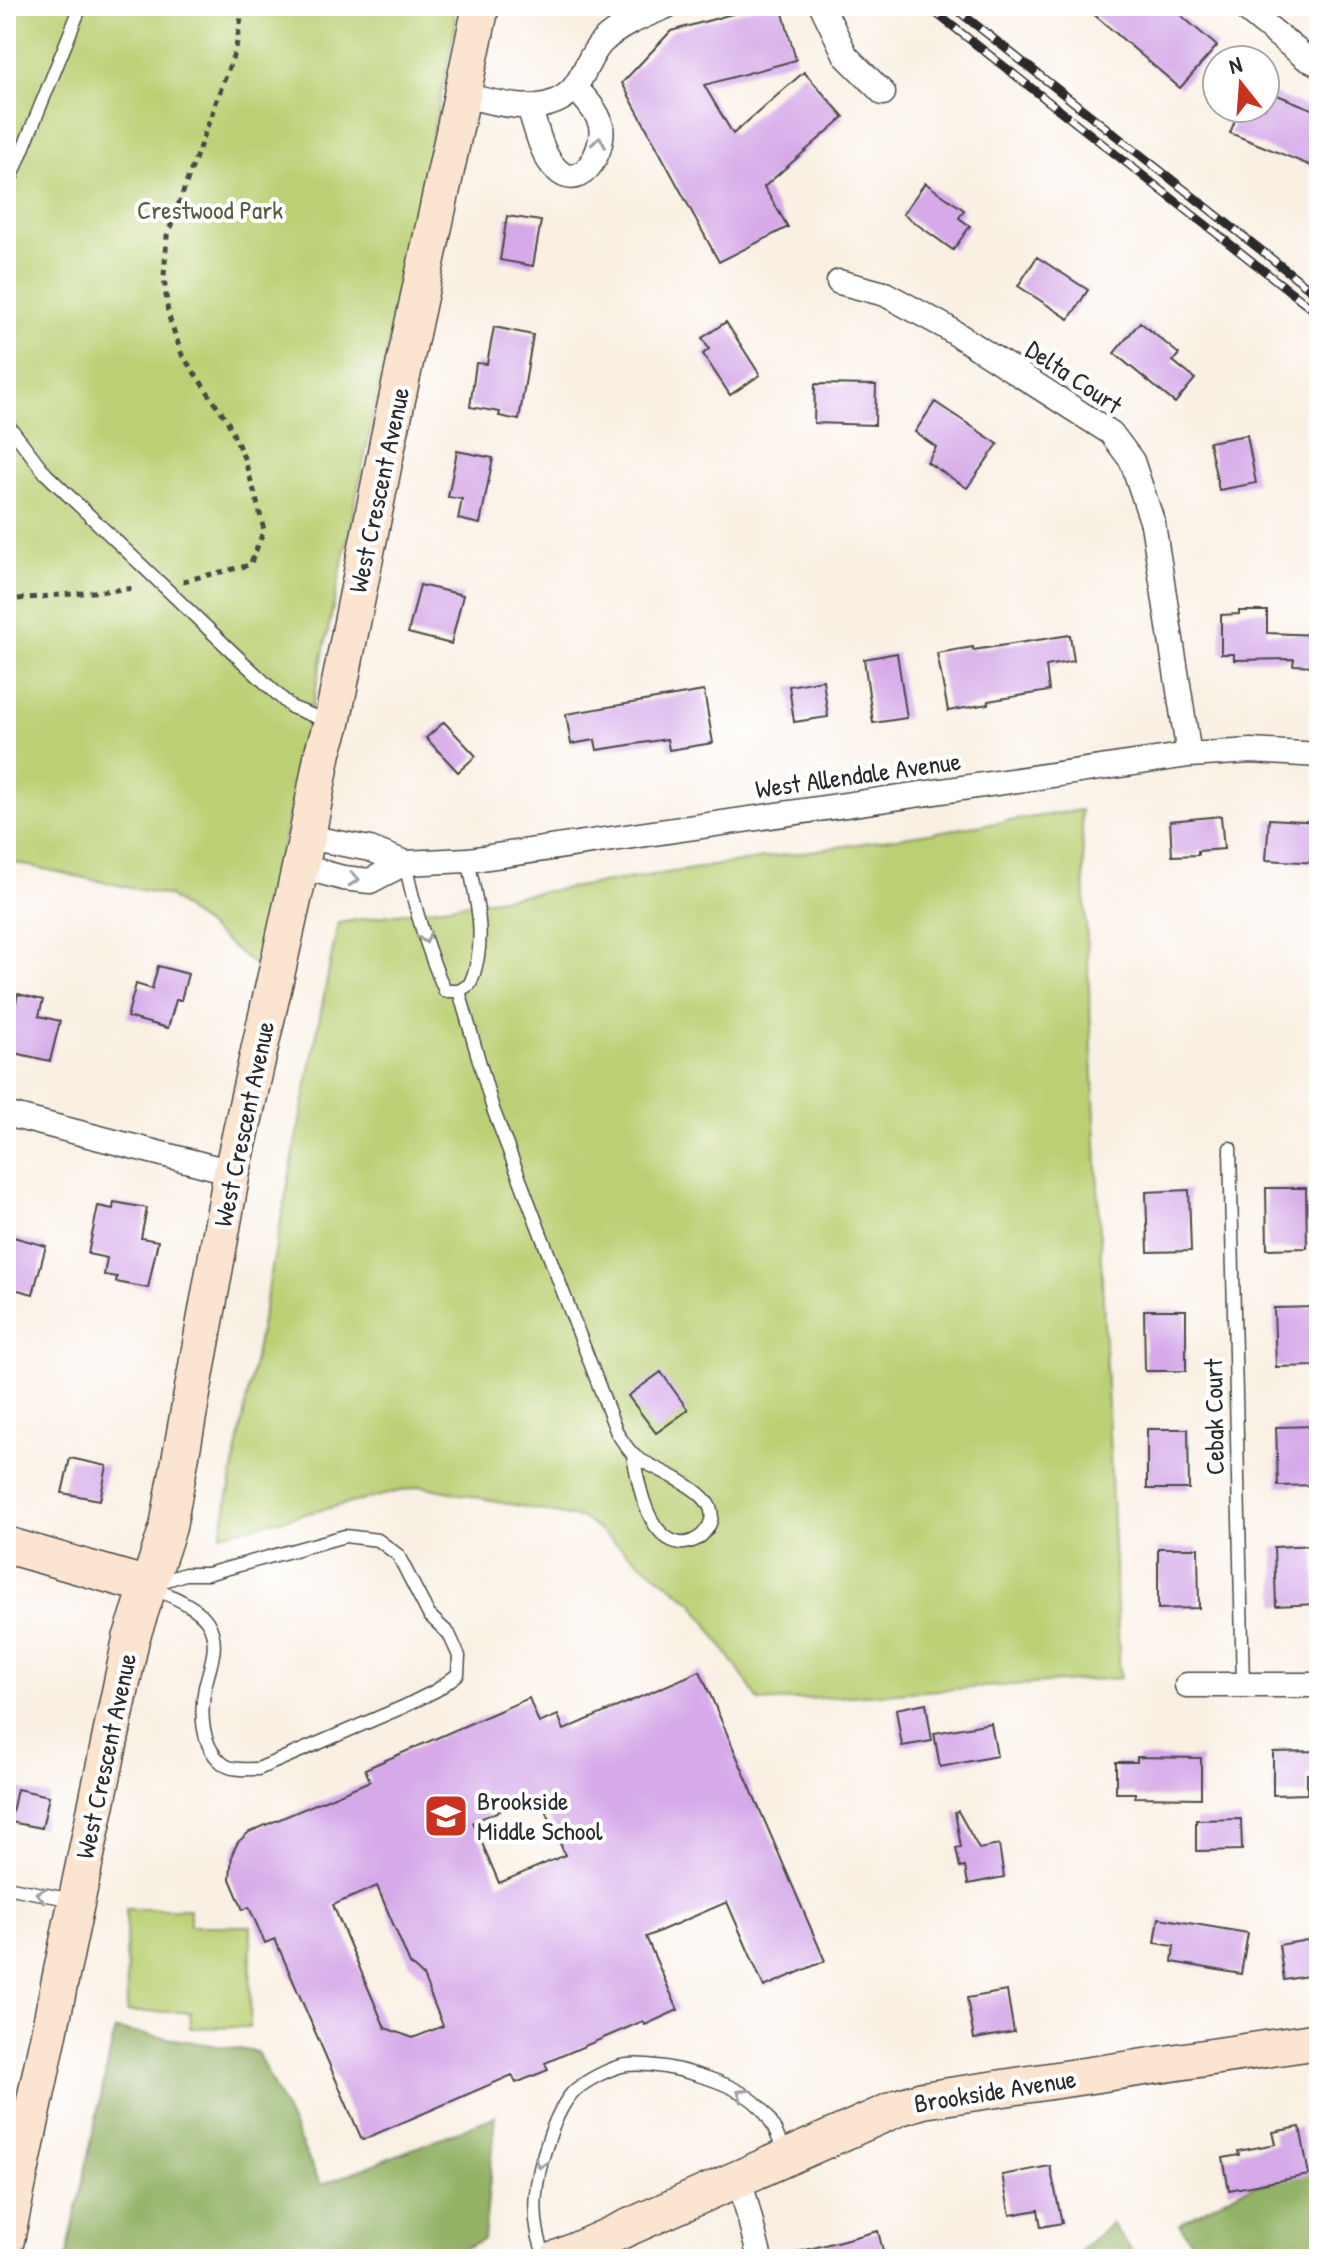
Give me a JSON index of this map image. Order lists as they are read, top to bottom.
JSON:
{
  "streets": {
    "main road": ["West Crescent Avenue", "Brookside Avenue"],
    "street": ["Delta Court", "West Allendale Avenue"],
    "lane": ["Cebak Court"]
  },
  "crossings": [
    ["Delta Court", "West Allendale Avenue"],
    ["West Crescent Avenue", "West Allendale Avenue"]
  ],
  "parks": ["Crestwood Park"],
  "places": {
    "school or university": ["Brookside Middle School"]
  },
  "north": "top"
}
